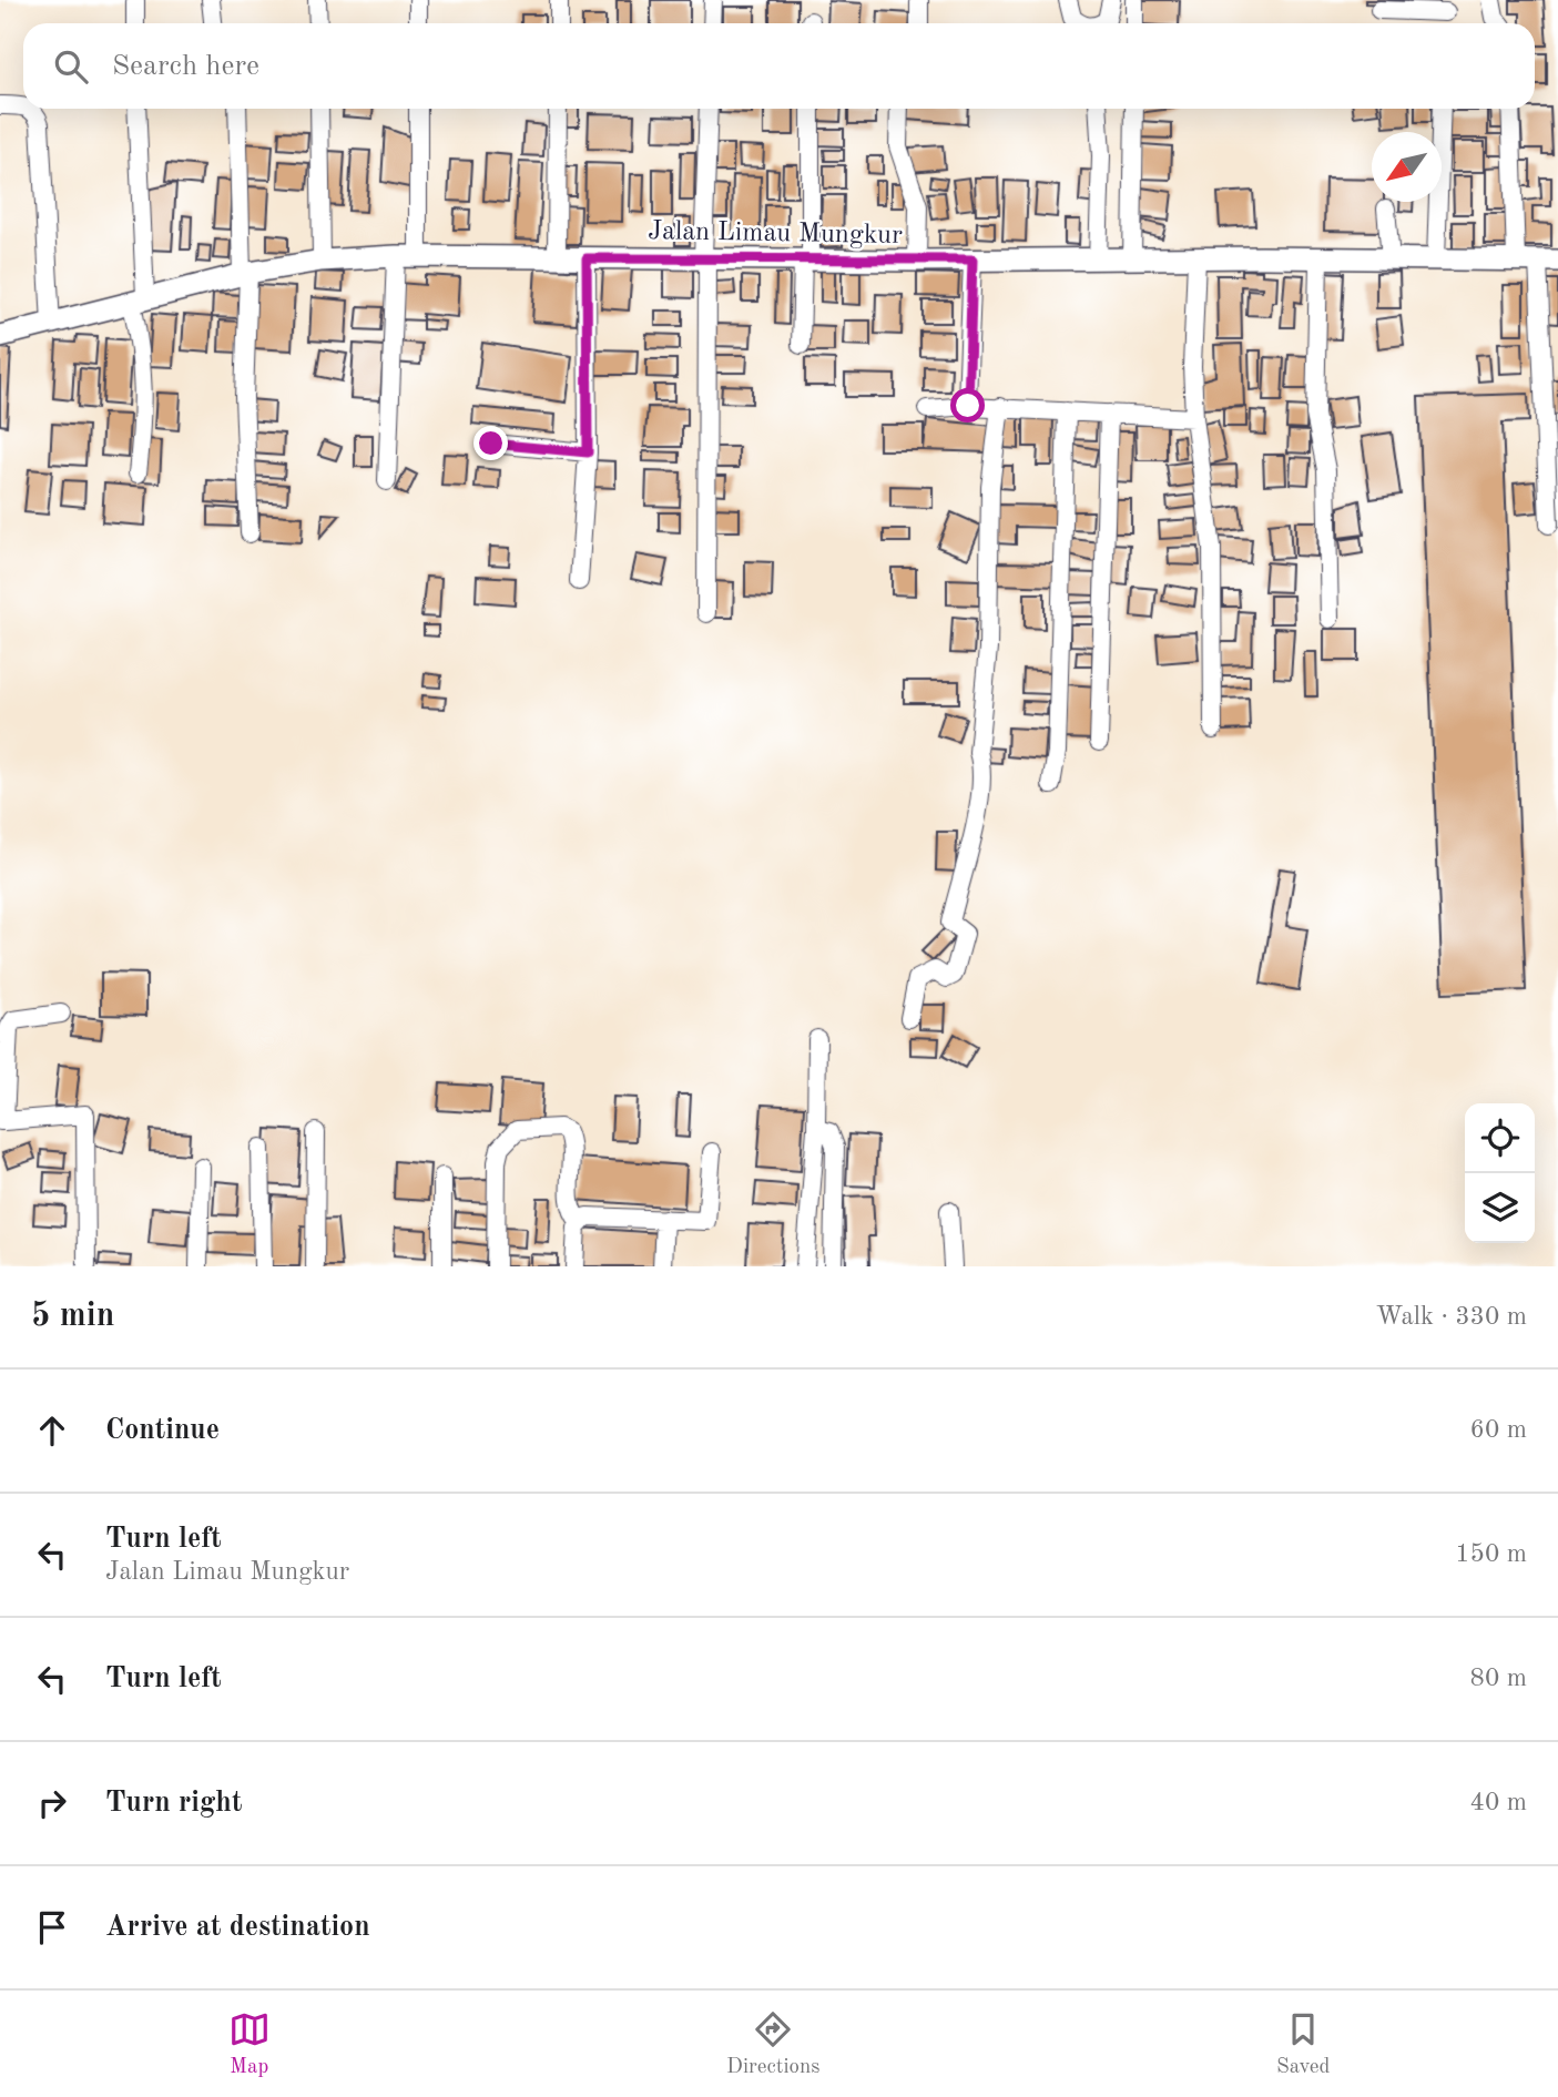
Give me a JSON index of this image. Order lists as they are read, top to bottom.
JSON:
{
  "streets": {
    "street": ["Jalan Limau Mungkur"]
  },
  "north": "bottom left",
  "page": {
    "search": "Search here",
    "heading": ["5 min", "Walk · 330 m"],
    "list": [
      ["Continue", "60 m"],
      ["Turn left", "Jalan Limau Mungkur", "150 m"],
      ["Turn left", "80 m"],
      ["Turn right", "40 m"],
      "Arrive at destination"
    ],
    "nav": ["Map", "Directions", "Saved"]
  }
}
